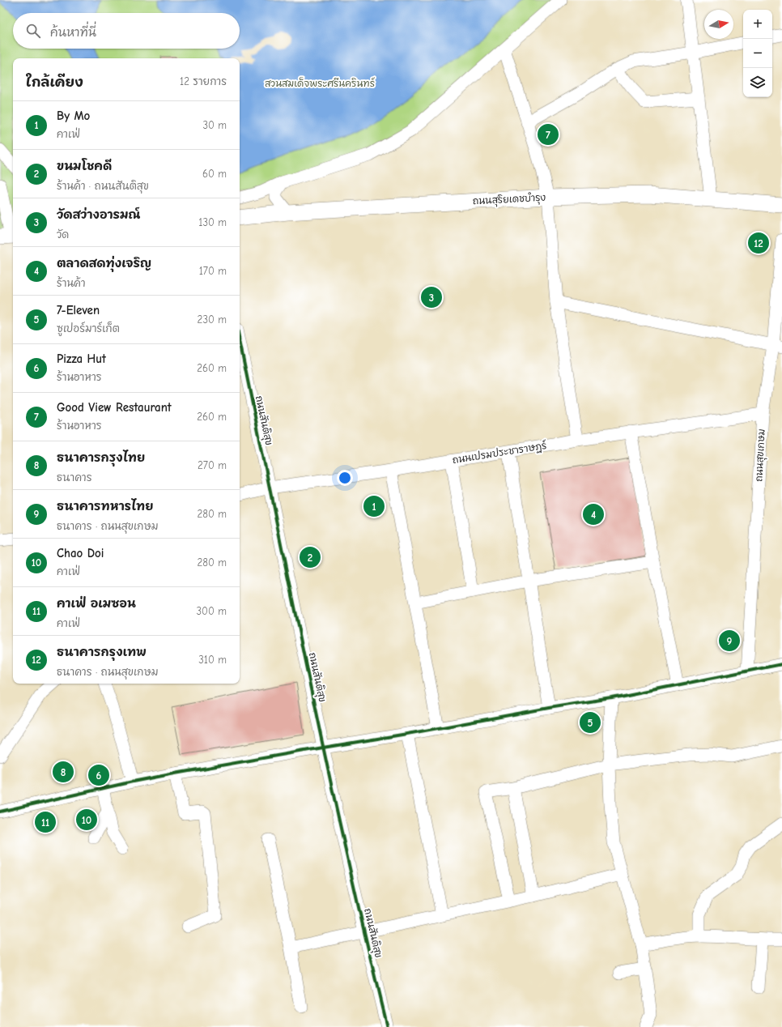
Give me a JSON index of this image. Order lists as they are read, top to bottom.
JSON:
{
  "streets": {
    "main road": ["ถนนสุริยเดชบำรุง"],
    "street": ["ถนนสันติสุข", "ถนนเปรมประชาราษฏร์", "ถนนสุขเกษม"]
  },
  "crossings": [
    ["ถนนสันติสุข", "ถนนเปรมประชาราษฏร์"],
    ["ถนนเปรมประชาราษฏร์", "ถนนสุขเกษม"]
  ],
  "parks": ["สวนสมเด็จพระศรีนครินทร์"],
  "north": "right",
  "page": {
    "map_buttons": ["+", "−"],
    "search": "ค้นหาที่นี่",
    "heading": ["ใกล้เคียง", "12 รายการ"],
    "list": [
      {
        "mark": "1",
        "name": "By Mo",
        "note": "คาเฟ่",
        "value": "30 m"
      },
      {
        "mark": "2",
        "name": "ขนมโชคดี",
        "note": "ร้านค้า · ถนนสันติสุข",
        "value": "60 m"
      },
      {
        "mark": "3",
        "name": "วัดสว่างอารมณ์",
        "note": "วัด",
        "value": "130 m"
      },
      {
        "mark": "4",
        "name": "ตลาดสดทุ่งเจริญ",
        "note": "ร้านค้า",
        "value": "170 m"
      },
      {
        "mark": "5",
        "name": "7-Eleven",
        "note": "ซูเปอร์มาร์เก็ต",
        "value": "230 m"
      },
      {
        "mark": "6",
        "name": "Pizza Hut",
        "note": "ร้านอาหาร",
        "value": "260 m"
      },
      {
        "mark": "7",
        "name": "Good View Restaurant",
        "note": "ร้านอาหาร",
        "value": "260 m"
      },
      {
        "mark": "8",
        "name": "ธนาคารกรุงไทย",
        "note": "ธนาคาร",
        "value": "270 m"
      },
      {
        "mark": "9",
        "name": "ธนาคารทหารไทย",
        "note": "ธนาคาร · ถนนสุขเกษม",
        "value": "280 m"
      },
      {
        "mark": "10",
        "name": "Chao Doi",
        "note": "คาเฟ่",
        "value": "280 m"
      },
      {
        "mark": "11",
        "name": "คาเฟ่ อเมซอน",
        "note": "คาเฟ่",
        "value": "300 m"
      },
      {
        "mark": "12",
        "name": "ธนาคารกรุงเทพ",
        "note": "ธนาคาร · ถนนสุขเกษม",
        "value": "310 m"
      }
    ],
    "pins": [
      "7",
      "12",
      "3",
      "1",
      "4",
      "2",
      "9",
      "5",
      "8",
      "6",
      "10",
      "11"
    ]
  }
}
